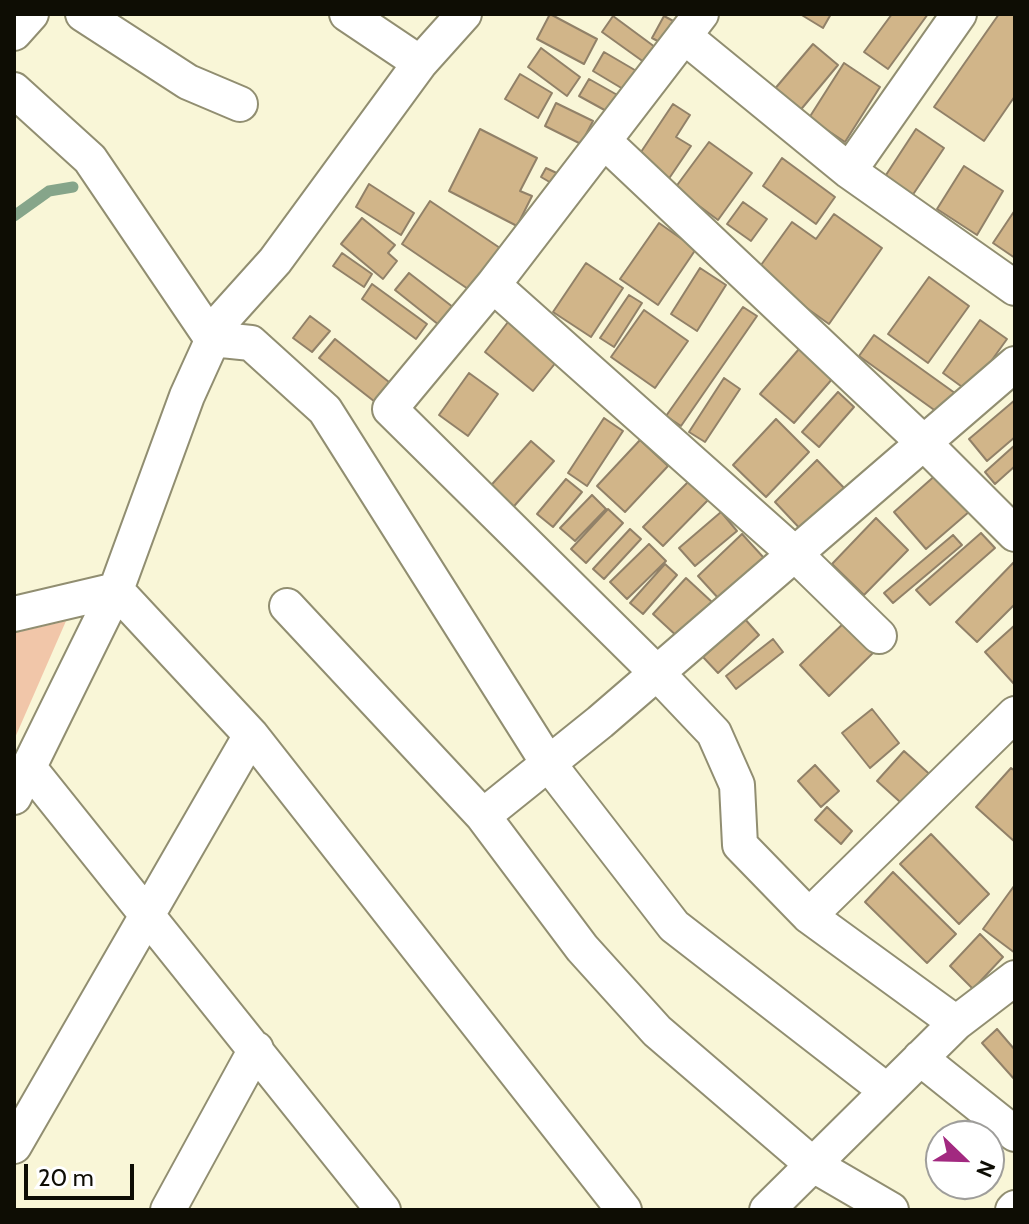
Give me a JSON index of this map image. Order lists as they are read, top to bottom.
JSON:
{
  "scale_bar": "20 m",
  "north": "bottom right"
}
